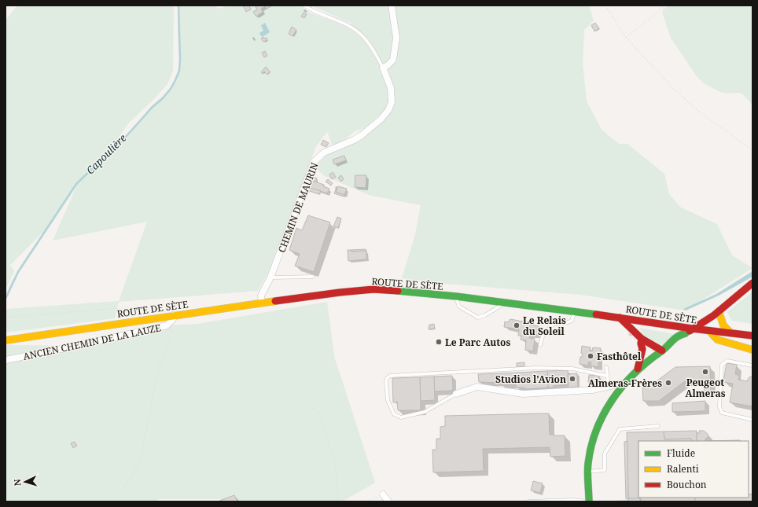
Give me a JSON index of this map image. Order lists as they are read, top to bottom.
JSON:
{
  "streets": {
    "main road": ["ROUTE DE SÈTE"],
    "street": ["CHEMIN DE MAURIN", "ANCIEN CHEMIN DE LA LAUZE"]
  },
  "crossings": [
    ["CHEMIN DE MAURIN", "ROUTE DE SÈTE"],
    ["ROUTE DE SÈTE", "ANCIEN CHEMIN DE LA LAUZE"]
  ],
  "water": ["Capoulière"],
  "places": [
    "Le Relais du Soleil",
    "Le Parc Autos",
    "Fasthôtel",
    "Peugeot Almeras",
    "Studios l'Avion",
    "Almeras-Frères"
  ],
  "legend": ["Fluide", "Ralenti", "Bouchon"],
  "north": "left"
}
